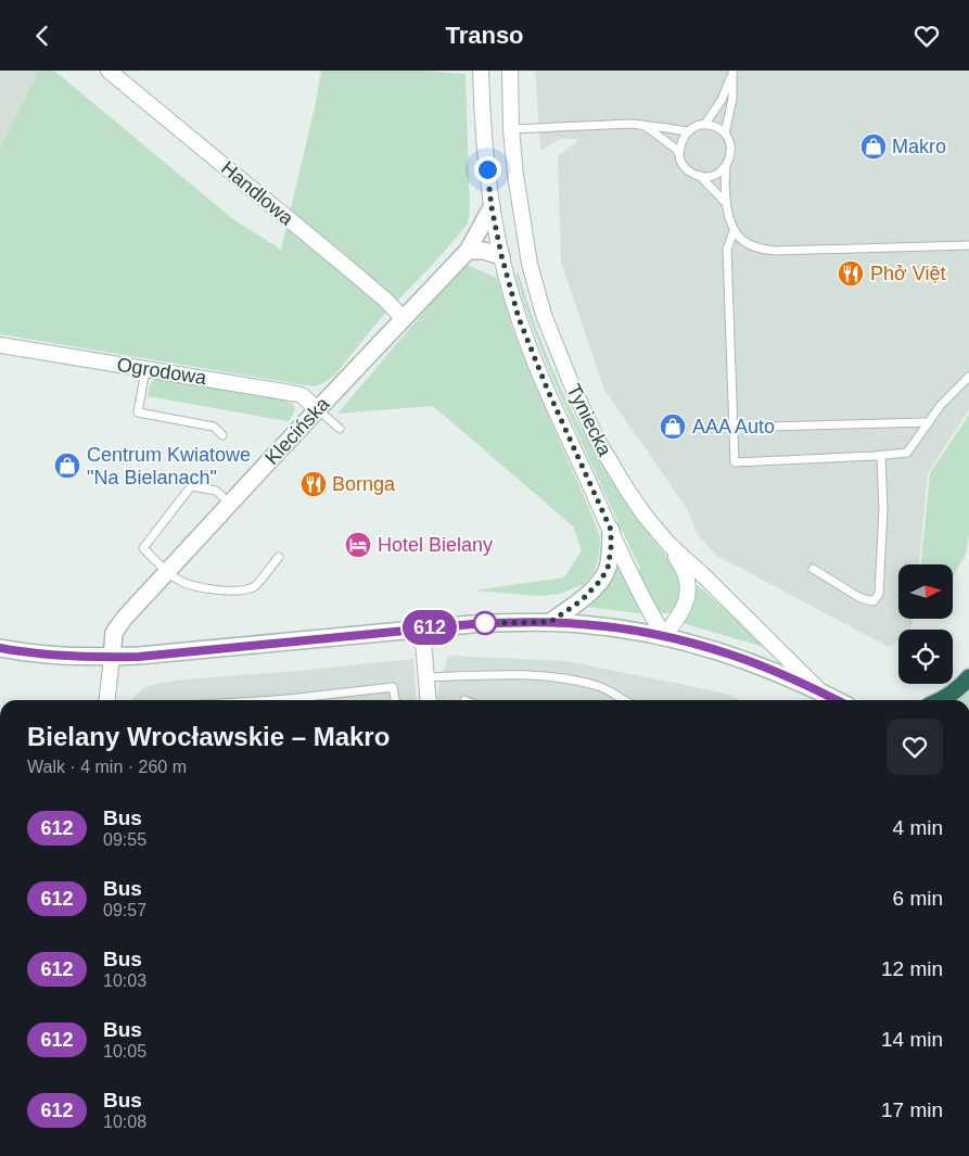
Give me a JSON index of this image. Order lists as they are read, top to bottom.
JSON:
{
  "streets": {
    "main road": ["Klecińska"],
    "street": ["Handlowa", "Ogrodowa", "Tyniecka"]
  },
  "crossings": [
    ["Handlowa", "Klecińska"],
    ["Ogrodowa", "Klecińska"],
    ["Tyniecka", "Klecińska"]
  ],
  "places": {
    "shop": ["Makro", "AAA Auto", "Centrum Kwiatowe \"Na Bielanach\""],
    "restaurant": ["Phở Việt", "Bornga"],
    "hotel": ["Hotel Bielany"]
  },
  "lines": ["bus line 612"],
  "north": "right",
  "page": {
    "header": "Transo",
    "on_map": "612",
    "heading": ["Bielany Wrocławskie – Makro", "Walk · 4 min · 260 m"],
    "list": [
      {
        "mark": "612",
        "name": "Bus",
        "note": "09:55",
        "value": "4 min"
      },
      {
        "mark": "612",
        "name": "Bus",
        "note": "09:57",
        "value": "6 min"
      },
      {
        "mark": "612",
        "name": "Bus",
        "note": "10:03",
        "value": "12 min"
      },
      {
        "mark": "612",
        "name": "Bus",
        "note": "10:05",
        "value": "14 min"
      },
      {
        "mark": "612",
        "name": "Bus",
        "note": "10:08",
        "value": "17 min"
      }
    ]
  }
}
